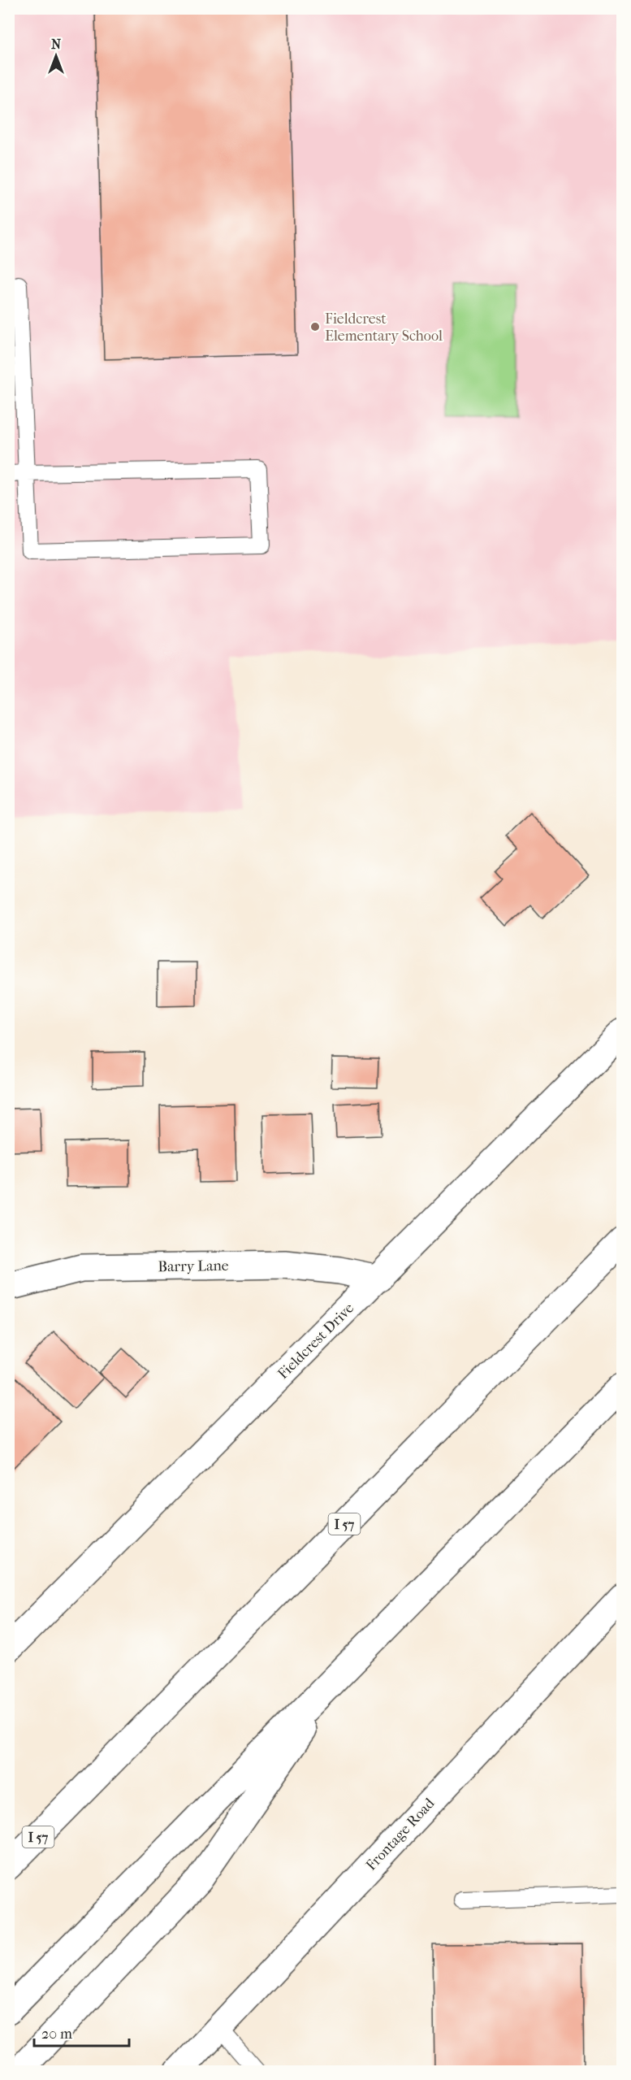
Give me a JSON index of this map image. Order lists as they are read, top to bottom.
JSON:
{
  "streets": {
    "main road": [
      "Barry Lane",
      "Fieldcrest Drive",
      "I 57",
      "Frontage Road"
    ]
  },
  "crossings": [
    ["Barry Lane", "Fieldcrest Drive"]
  ],
  "places": ["Fieldcrest Elementary School"],
  "scale_bar": "20 m",
  "north": "top"
}
